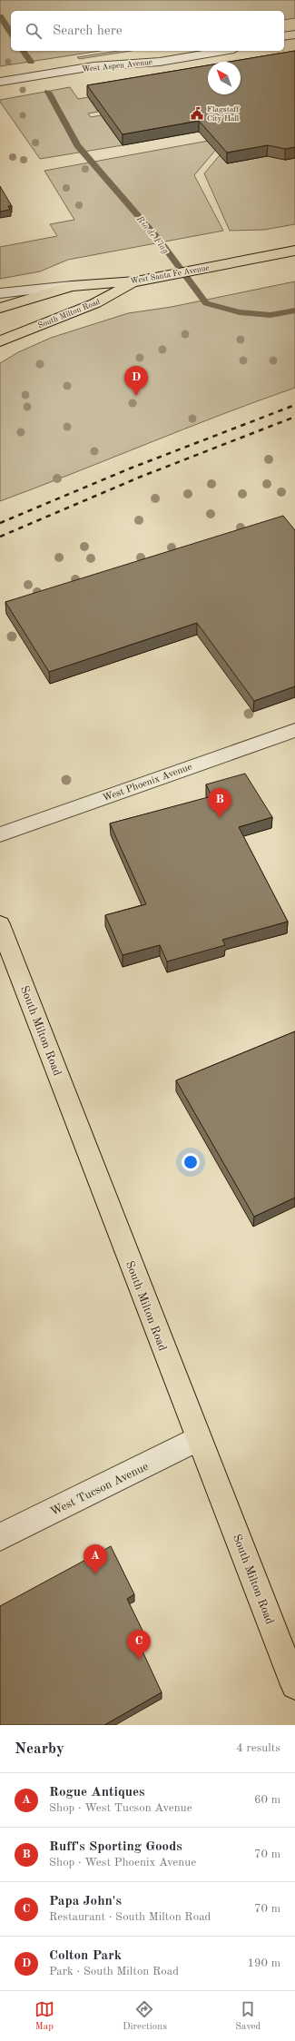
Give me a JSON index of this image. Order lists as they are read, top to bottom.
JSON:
{
  "streets": {
    "main road": ["West Santa Fe Avenue", "South Milton Road"],
    "street": ["West Aspen Avenue", "West Phoenix Avenue", "West Tucson Avenue"]
  },
  "crossings": [
    ["West Santa Fe Avenue", "South Milton Road"],
    ["South Milton Road", "West Tucson Avenue"]
  ],
  "water": ["Rio de Flag"],
  "places": {
    "public building": ["Flagstaff City Hall"]
  },
  "north": "top left",
  "page": {
    "search": "Search here",
    "pins": [
      "D",
      "B",
      "A",
      "C"
    ],
    "heading": ["Nearby", "4 results"],
    "list": [
      {
        "mark": "A",
        "name": "Rogue Antiques",
        "note": "Shop · West Tucson Avenue",
        "value": "60 m"
      },
      {
        "mark": "B",
        "name": "Ruff's Sporting Goods",
        "note": "Shop · West Phoenix Avenue",
        "value": "70 m"
      },
      {
        "mark": "C",
        "name": "Papa John's",
        "note": "Restaurant · South Milton Road",
        "value": "70 m"
      },
      {
        "mark": "D",
        "name": "Colton Park",
        "note": "Park · South Milton Road",
        "value": "190 m"
      }
    ],
    "nav": ["Map", "Directions", "Saved"]
  }
}
